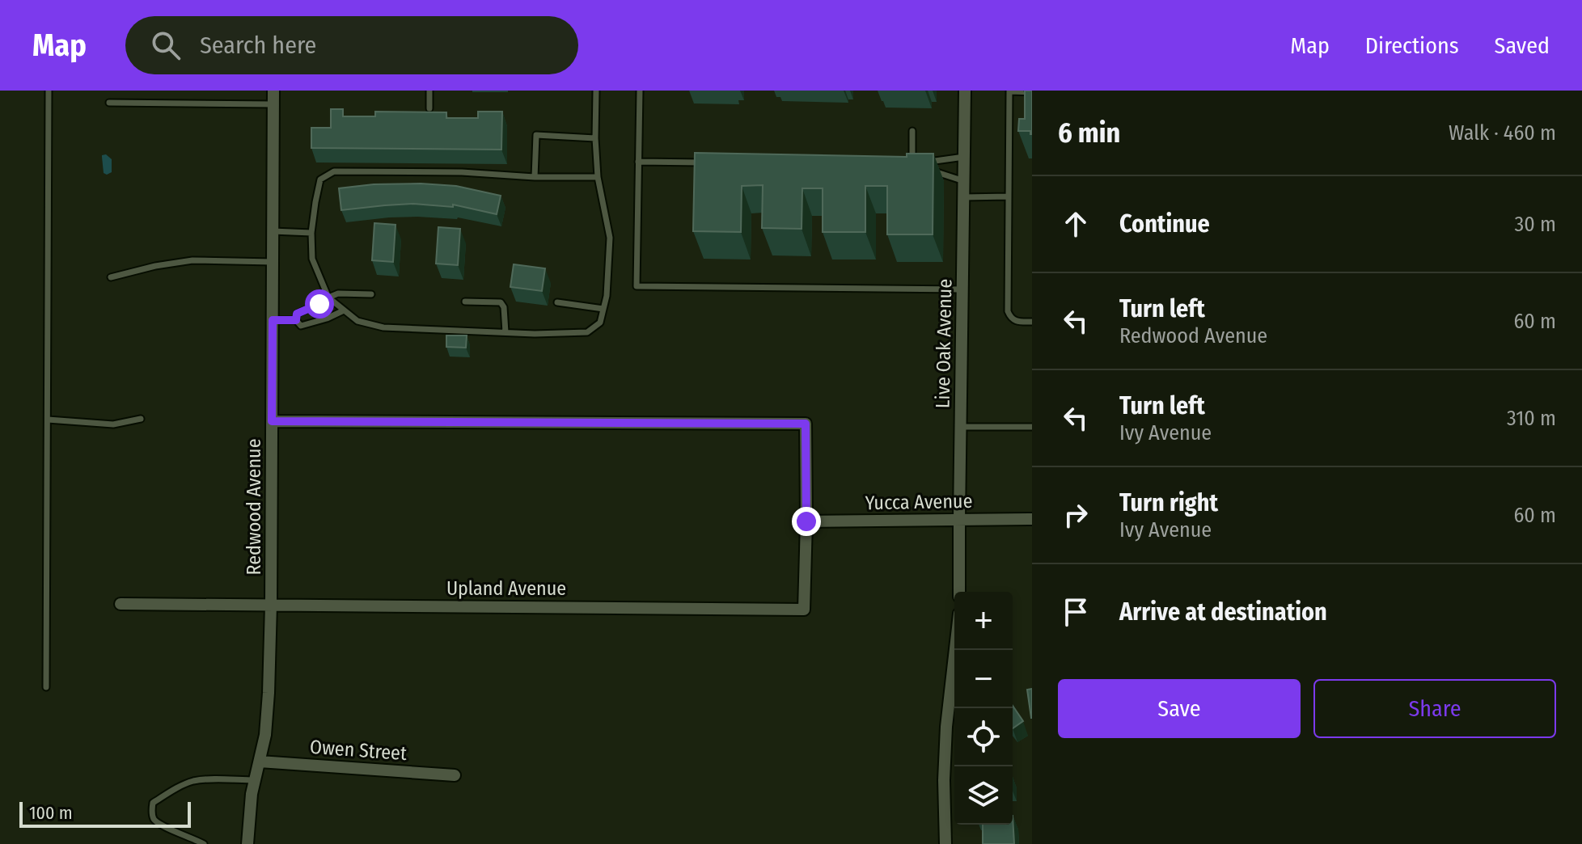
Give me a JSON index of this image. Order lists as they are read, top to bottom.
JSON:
{
  "streets": {
    "street": [
      "Live Oak Avenue",
      "Yucca Avenue",
      "Redwood Avenue",
      "Upland Avenue",
      "Owen Street"
    ]
  },
  "crossings": [
    ["Live Oak Avenue", "Yucca Avenue"],
    ["Yucca Avenue", "Upland Avenue"],
    ["Redwood Avenue", "Upland Avenue"],
    ["Redwood Avenue", "Owen Street"]
  ],
  "scale_bar": "100 m",
  "page": {
    "header": "Map",
    "search": "Search here",
    "nav": ["Map", "Directions", "Saved"],
    "heading": ["6 min", "Walk · 460 m"],
    "list": [
      ["Continue", "30 m"],
      ["Turn left", "Redwood Avenue", "60 m"],
      ["Turn left", "Ivy Avenue", "310 m"],
      ["Turn right", "Ivy Avenue", "60 m"],
      "Arrive at destination"
    ],
    "map_buttons": ["+", "−"],
    "buttons": ["Save", "Share"],
    "scale": "100 m"
  }
}
